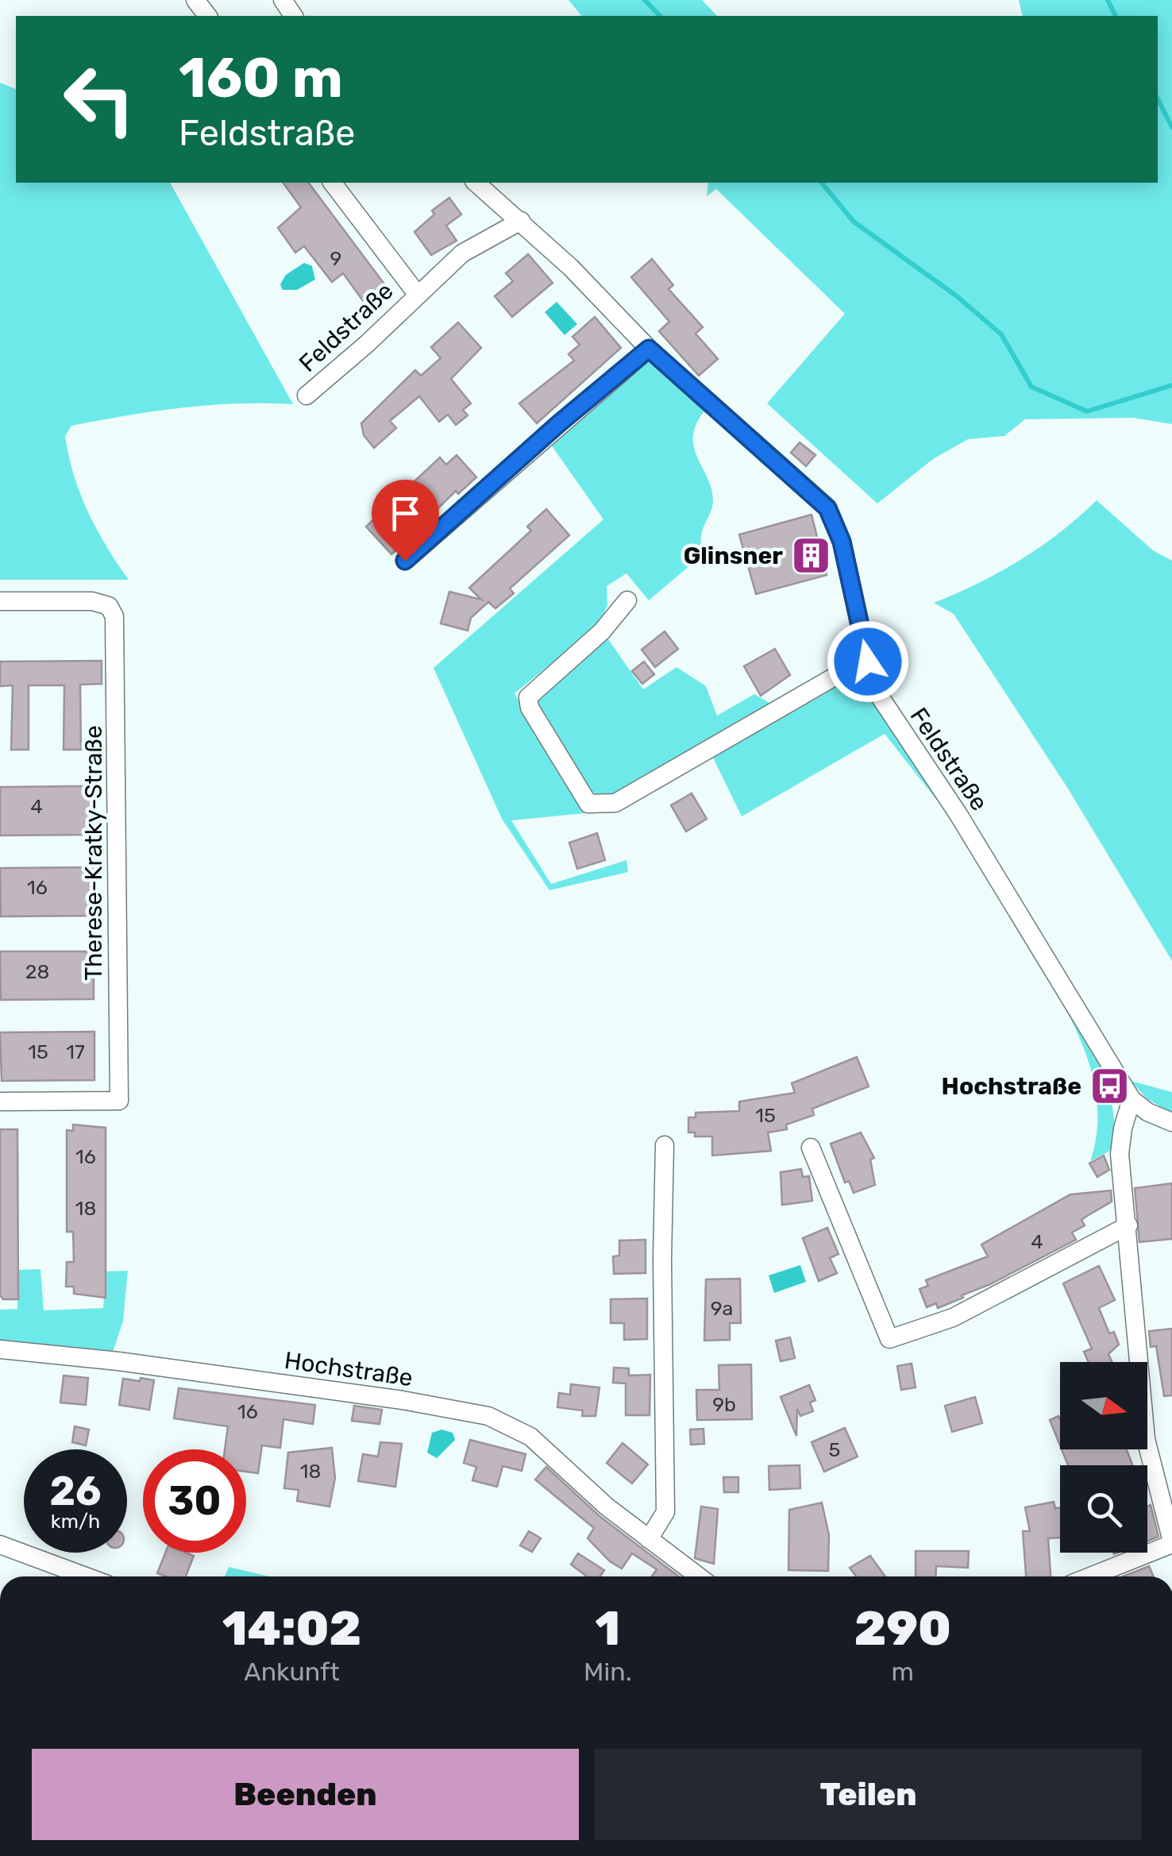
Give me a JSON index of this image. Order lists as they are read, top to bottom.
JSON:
{
  "streets": {
    "street": ["Feldstraße", "Therese-Kratky-Straße", "Hochstraße"]
  },
  "places": {
    "building": ["Glinsner"],
    "bus stop": ["Hochstraße"]
  },
  "house_numbers": [
    "9",
    "4",
    "16",
    "28",
    "15",
    "17",
    "15",
    "16",
    "18",
    "4",
    "9a",
    "9b",
    "16",
    "5",
    "18"
  ],
  "north": "right",
  "page": {
    "turn": ["160 m", "Feldstraße"],
    "speed": "26 km/h",
    "limit": "30",
    "eta": [
      "14:02",
      "Ankunft",
      "1",
      "Min.",
      "290",
      "m"
    ],
    "buttons": ["Beenden", "Teilen"]
  }
}
